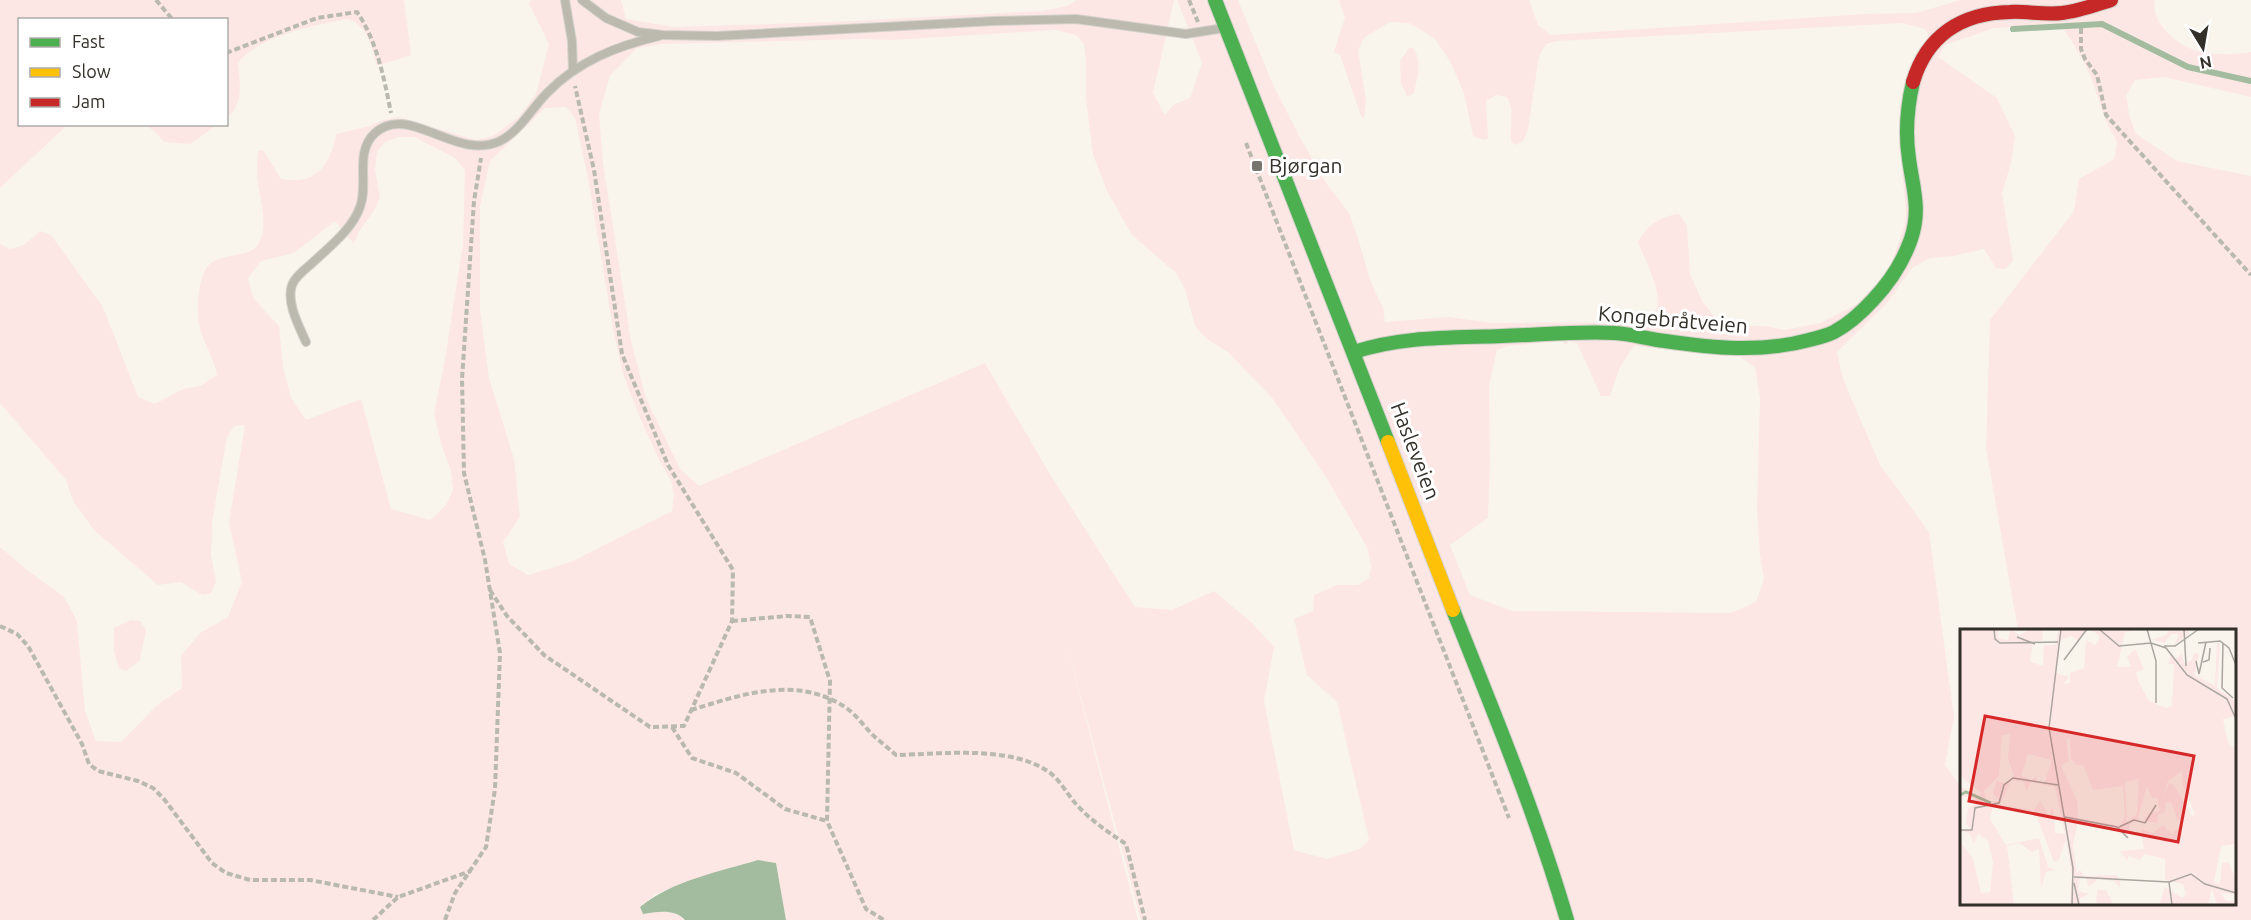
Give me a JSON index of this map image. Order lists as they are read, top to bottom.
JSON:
{
  "streets": {
    "street": ["Kongebråtveien", "Hasleveien"]
  },
  "crossings": [
    ["Kongebråtveien", "Hasleveien"]
  ],
  "places": {
    "transit": ["Bjørgan"]
  },
  "legend": ["Fast", "Slow", "Jam"],
  "north": "bottom"
}
